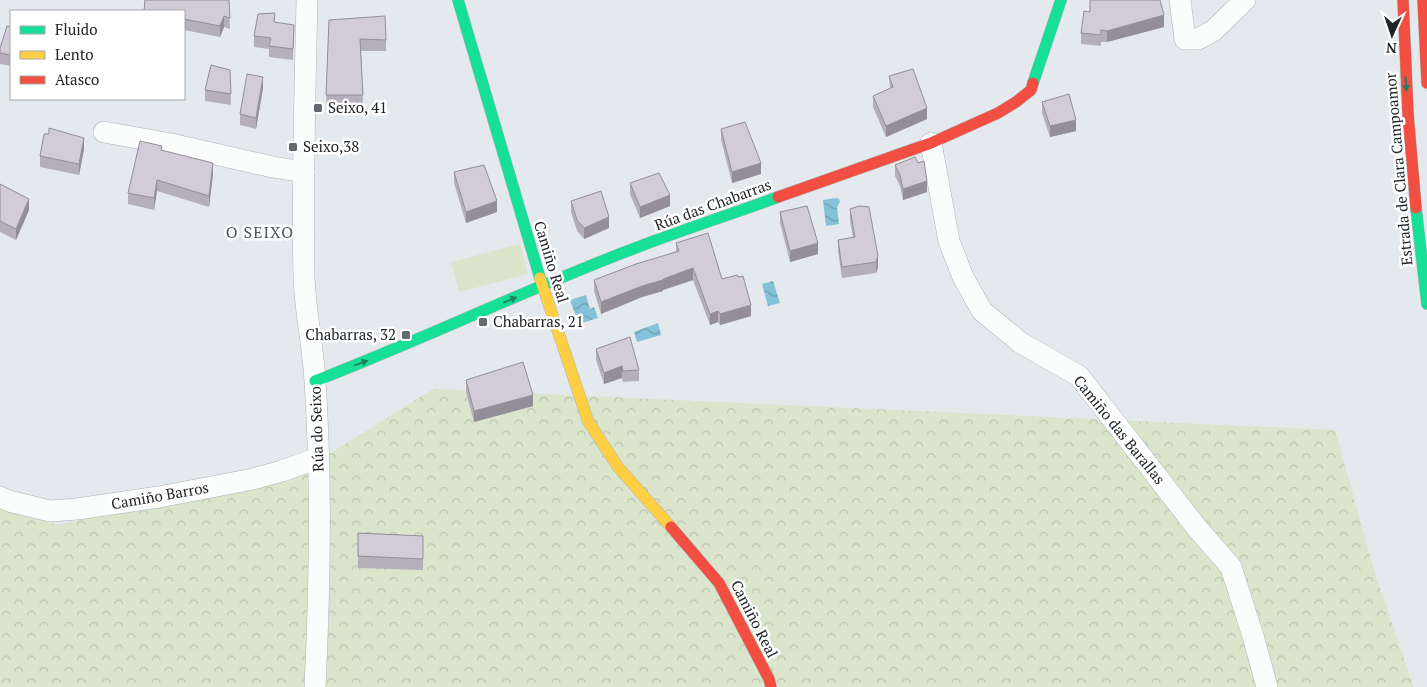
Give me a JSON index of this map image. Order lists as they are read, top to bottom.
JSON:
{
  "streets": {
    "street": [
      "Estrada de Clara Campoamor",
      "Rúa das Chabarras",
      "Camiño Real",
      "Rúa do Seixo",
      "Camiño das Barallas",
      "Camiño Barros"
    ]
  },
  "crossings": [
    ["Rúa das Chabarras", "Camiño Real"],
    ["Rúa das Chabarras", "Rúa do Seixo"],
    ["Rúa das Chabarras", "Camiño das Barallas"],
    ["Rúa do Seixo", "Camiño Barros"]
  ],
  "one_way": ["Estrada de Clara Campoamor"],
  "districts": ["O SEIXO"],
  "places": {
    "transit": [
      "Seixo, 41",
      "Seixo,38",
      "Chabarras, 21",
      "Chabarras, 32"
    ]
  },
  "legend": ["Fluido", "Lento", "Atasco"],
  "north": "bottom"
}
